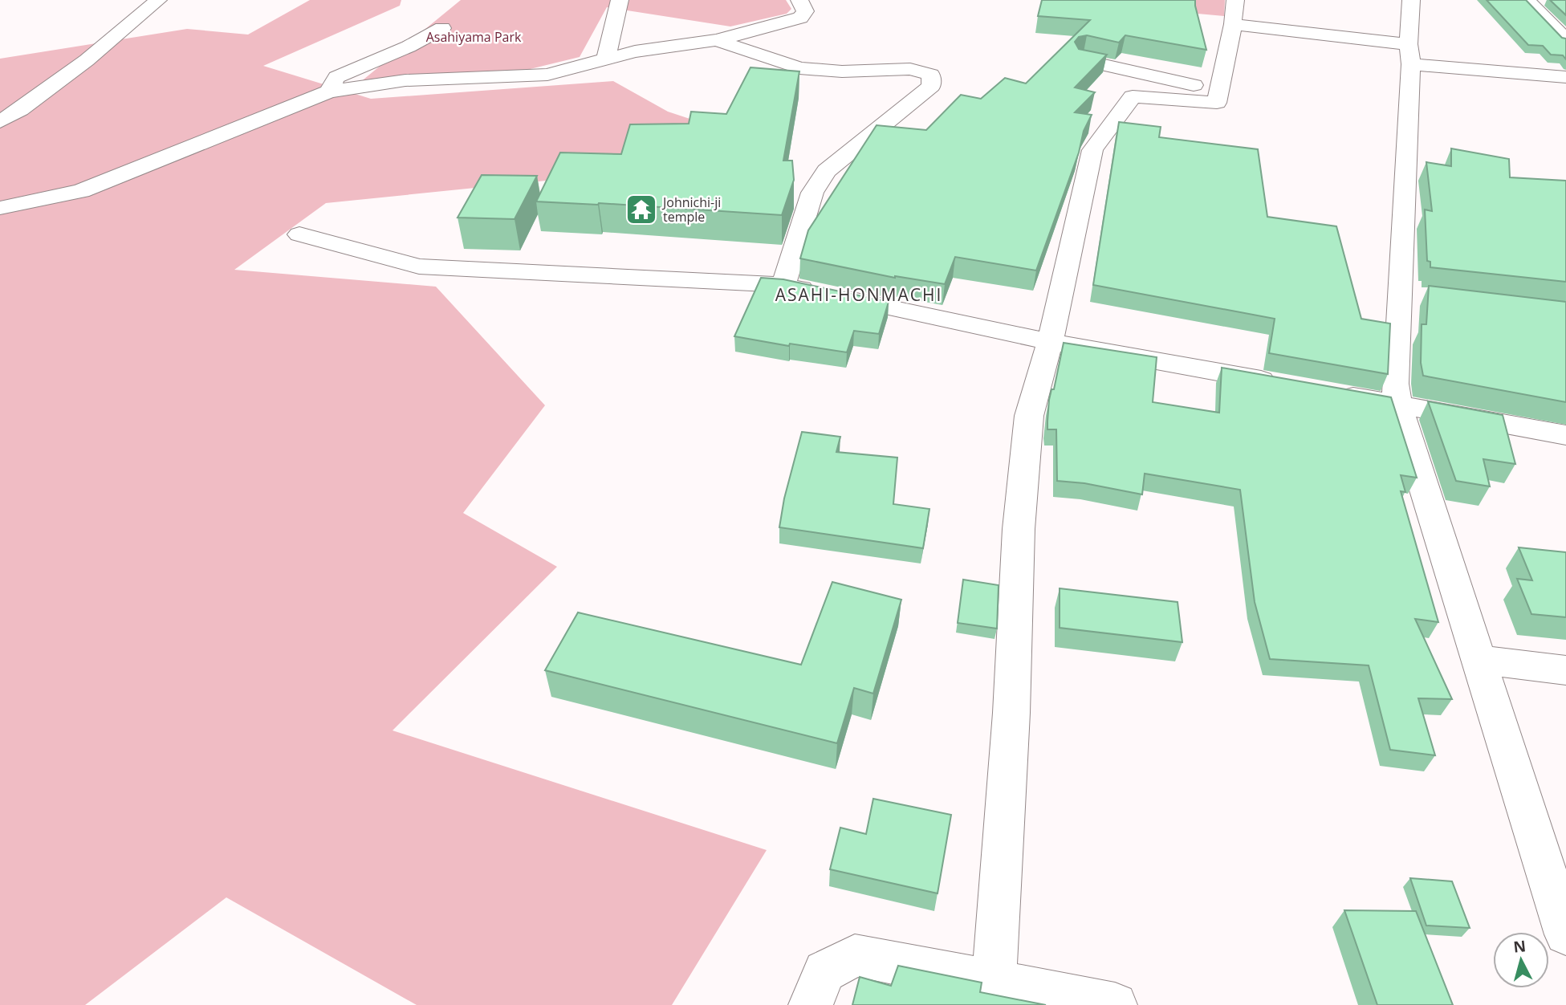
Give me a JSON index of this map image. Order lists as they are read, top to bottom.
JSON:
{
  "districts": ["ASAHI-HONMACHI"],
  "parks": ["Asahiyama Park"],
  "places": {
    "temple": ["Johnichi-ji temple"]
  },
  "north": "top"
}
